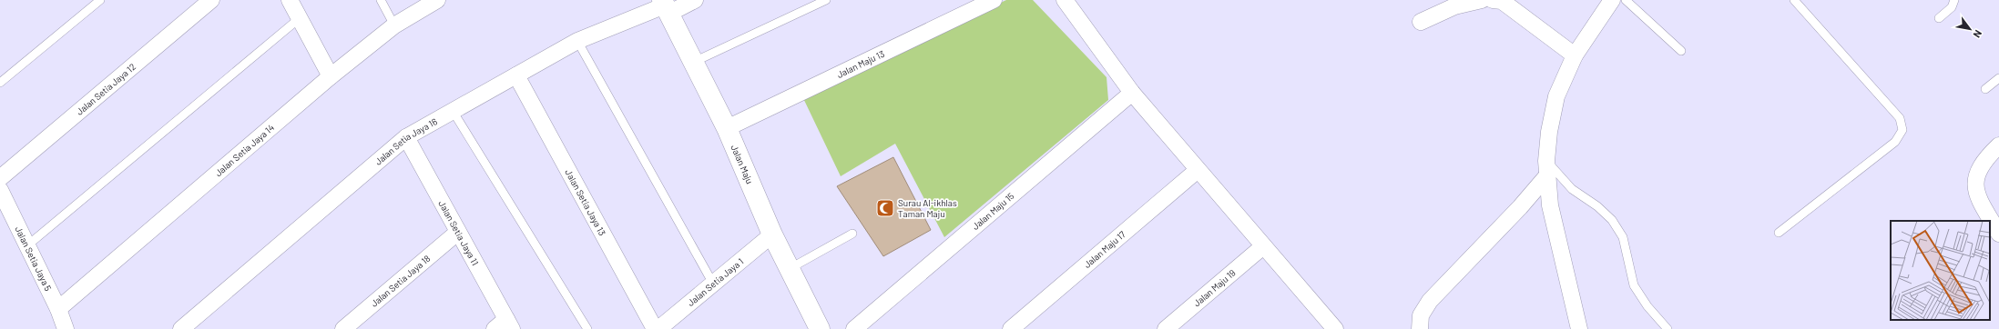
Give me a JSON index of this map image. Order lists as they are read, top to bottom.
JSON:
{
  "streets": {
    "street": [
      "Jalan Maju 13",
      "Jalan Setia Jaya 12",
      "Jalan Setia Jaya 16",
      "Jalan Setia Jaya 14",
      "Jalan Maju",
      "Jalan Setia Jaya 13",
      "Jalan Maju 15",
      "Jalan Setia Jaya 11",
      "Jalan Maju 17",
      "Jalan Setia Jaya 5",
      "Jalan Setia Jaya 18",
      "Jalan Setia Jaya 1",
      "Jalan Maju 19"
    ]
  },
  "crossings": [
    ["Jalan Maju 13", "Jalan Maju"],
    ["Jalan Setia Jaya 16", "Jalan Maju"],
    ["Jalan Setia Jaya 16", "Jalan Setia Jaya 13"],
    ["Jalan Setia Jaya 16", "Jalan Setia Jaya 11"],
    ["Jalan Setia Jaya 14", "Jalan Setia Jaya 5"],
    ["Jalan Maju", "Jalan Setia Jaya 1"],
    ["Jalan Setia Jaya 11", "Jalan Setia Jaya 18"]
  ],
  "places": {
    "mosque": ["Surau Al-ikhlas Taman Maju"]
  },
  "north": "bottom right"
}
